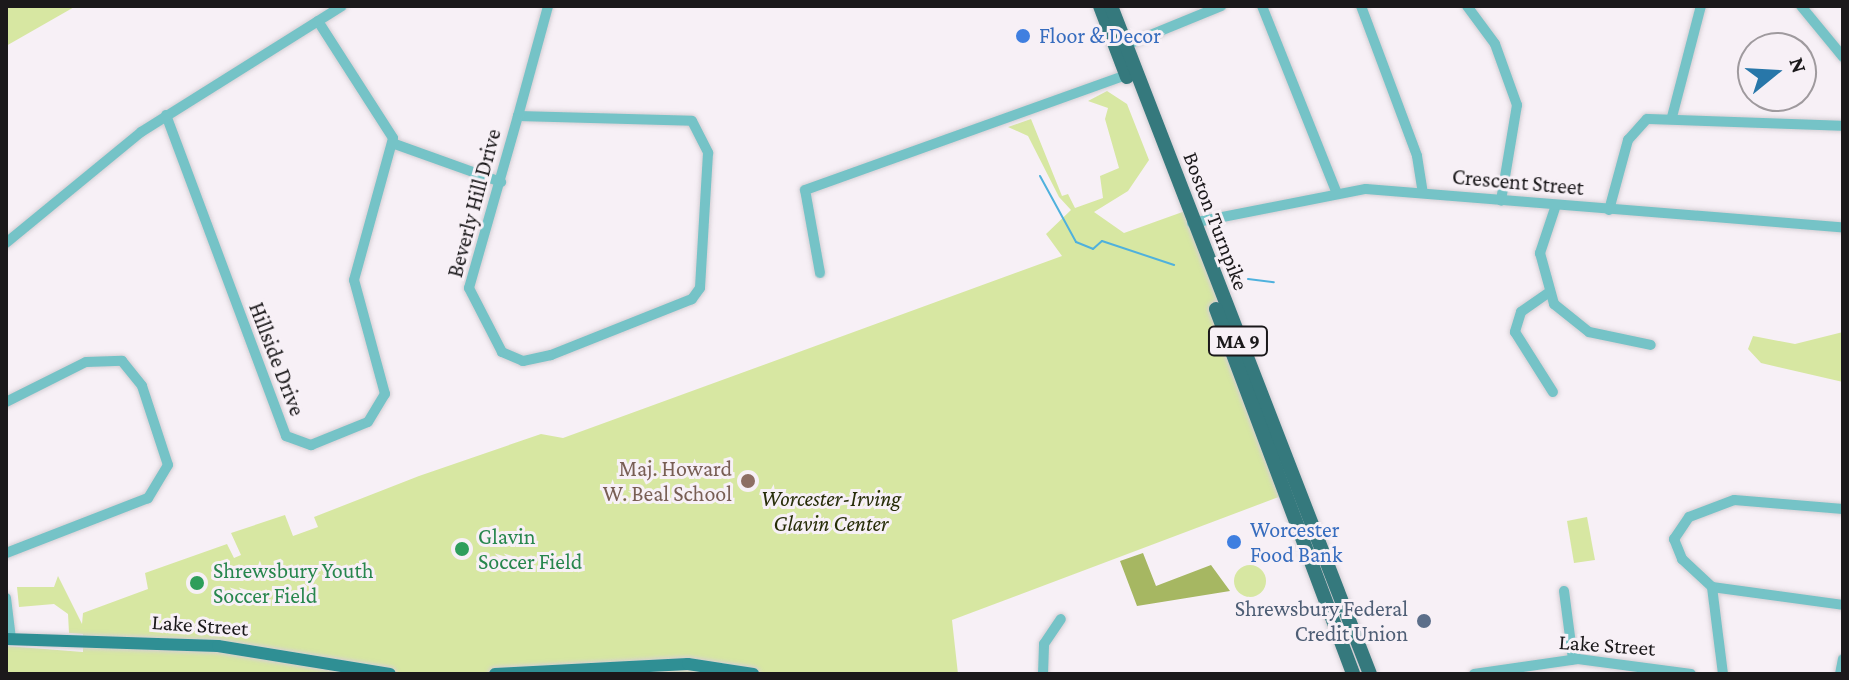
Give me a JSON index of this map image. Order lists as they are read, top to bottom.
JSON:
{
  "streets": {
    "highway": ["Boston Turnpike", "MA 9"],
    "main road": ["Lake Street"],
    "street": ["Crescent Street", "Beverly Hill Drive", "Hillside Drive"]
  },
  "crossings": [
    ["Crescent Street", "Boston Turnpike"]
  ],
  "parks": ["Worcester-Irving Glavin Center"],
  "places": [
    "Floor & Decor",
    "Maj. Howard W. Beal School",
    "Worcester Food Bank",
    "Glavin Soccer Field",
    "Shrewsbury Youth Soccer Field",
    "Shrewsbury Federal Credit Union"
  ],
  "north": "right"
}
